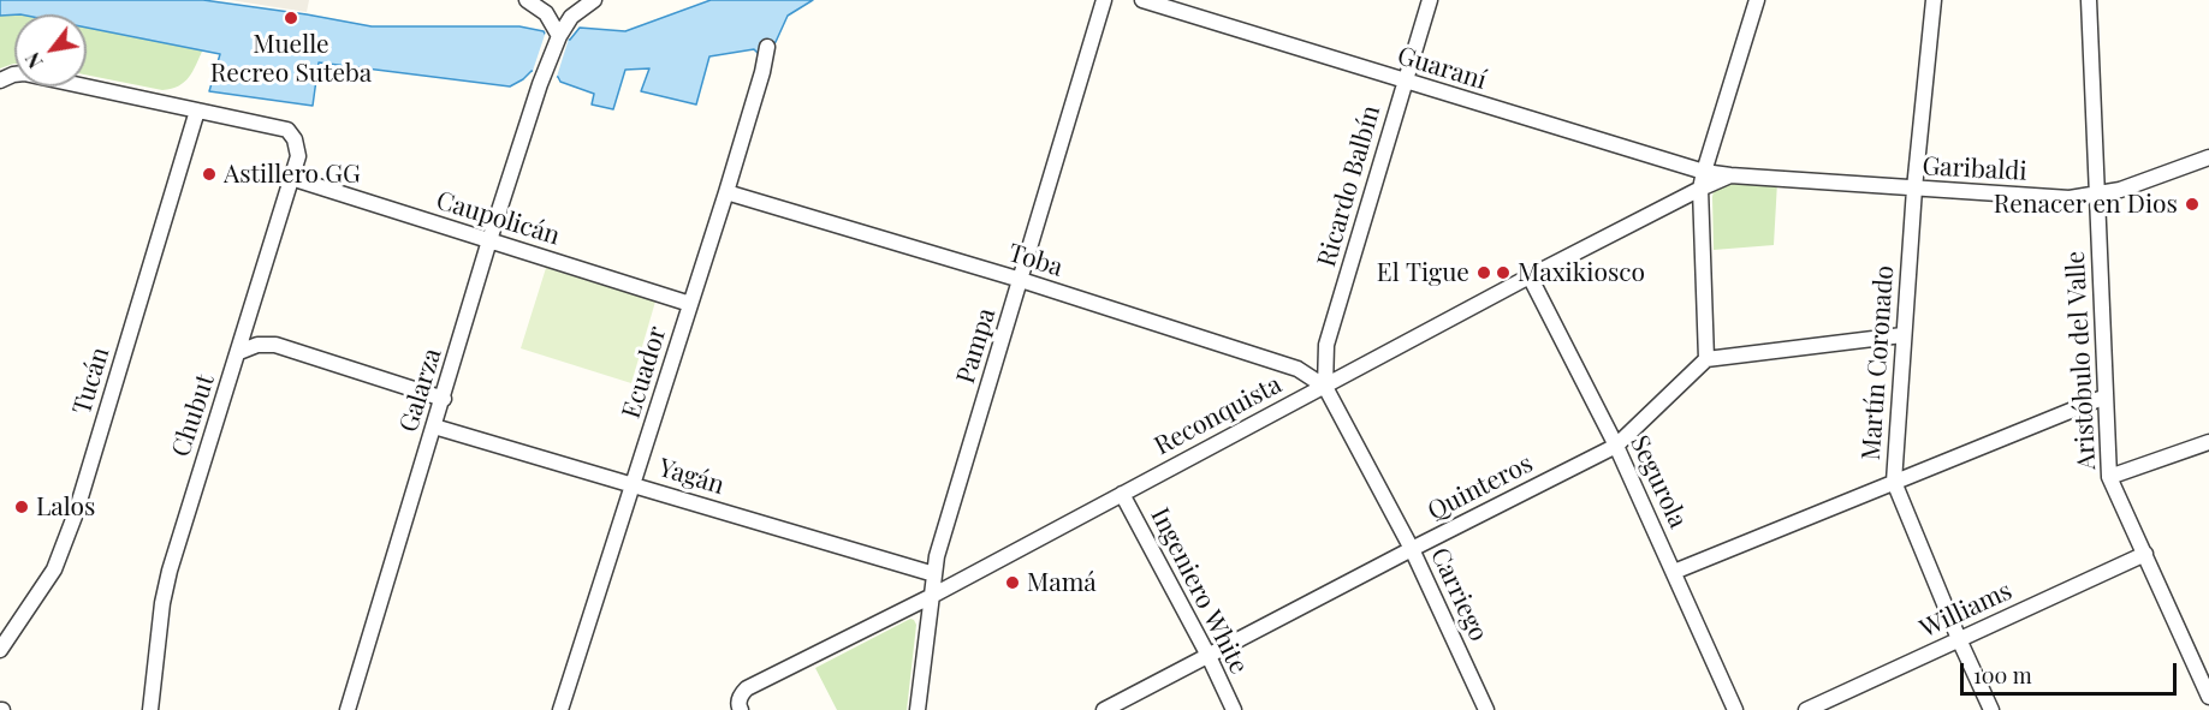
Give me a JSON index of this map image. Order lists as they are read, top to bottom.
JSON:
{
  "streets": {
    "street": [
      "Guaraní",
      "Garibaldi",
      "Ricardo Balbín",
      "Caupolicán",
      "Toba",
      "Pampa",
      "Aristóbulo del Valle",
      "Martín Coronado",
      "Ecuador",
      "Tucán",
      "Galarza",
      "Chubut",
      "Reconquista",
      "Yagán",
      "Segurola",
      "Quinteros",
      "Ingeniero White",
      "Carriego",
      "Williams"
    ]
  },
  "crossings": [
    ["Guaraní", "Garibaldi"],
    ["Guaraní", "Ricardo Balbín"],
    ["Guaraní", "Reconquista"],
    ["Garibaldi", "Aristóbulo del Valle"],
    ["Garibaldi", "Martín Coronado"],
    ["Garibaldi", "Reconquista"],
    ["Ricardo Balbín", "Toba"],
    ["Ricardo Balbín", "Reconquista"],
    ["Ricardo Balbín", "Carriego"],
    ["Caupolicán", "Ecuador"],
    ["Caupolicán", "Galarza"],
    ["Caupolicán", "Chubut"],
    ["Toba", "Pampa"],
    ["Toba", "Ecuador"],
    ["Toba", "Reconquista"],
    ["Toba", "Carriego"],
    ["Pampa", "Reconquista"],
    ["Pampa", "Yagán"],
    ["Aristóbulo del Valle", "Williams"],
    ["Martín Coronado", "Williams"],
    ["Ecuador", "Yagán"],
    ["Tucán", "Chubut"],
    ["Galarza", "Yagán"],
    ["Reconquista", "Segurola"],
    ["Reconquista", "Ingeniero White"],
    ["Reconquista", "Carriego"],
    ["Segurola", "Quinteros"],
    ["Quinteros", "Ingeniero White"],
    ["Quinteros", "Carriego"]
  ],
  "places": [
    "Muelle Recreo Suteba",
    "Astillero GG",
    "Renacer en Dios",
    "El Tigue",
    "Maxikiosco",
    "Lalos",
    "Mamá"
  ],
  "scale_bar": "100 m",
  "north": "bottom left"
}
